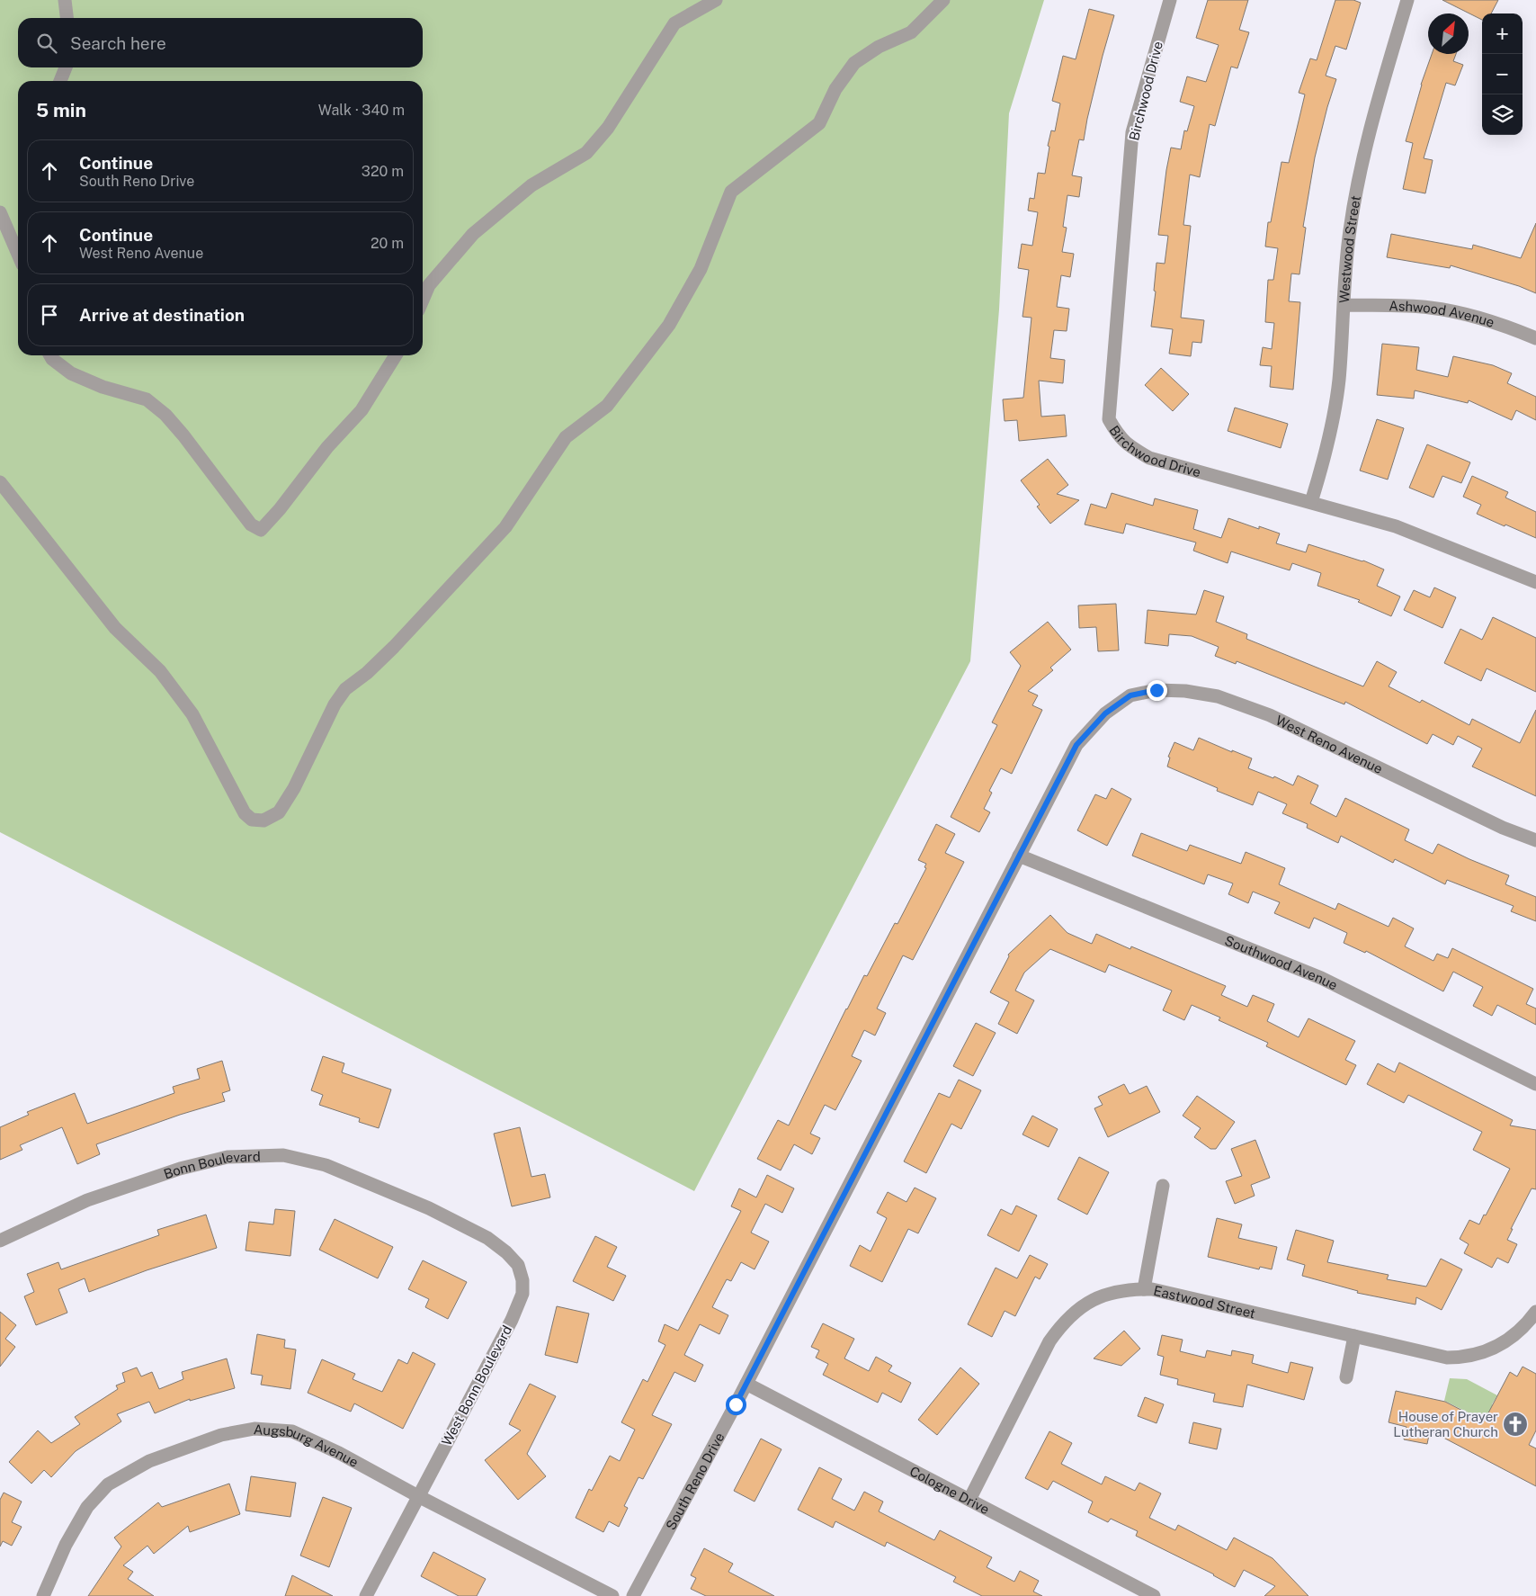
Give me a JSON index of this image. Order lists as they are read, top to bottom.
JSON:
{
  "streets": {
    "street": [
      "Birchwood Drive",
      "Westwood Street",
      "Ashwood Avenue",
      "West Reno Avenue",
      "Southwood Avenue",
      "Bonn Boulevard",
      "Eastwood Street",
      "West Bonn Boulevard",
      "Augsburg Avenue",
      "South Reno Drive",
      "Cologne Drive"
    ]
  },
  "crossings": [
    ["Birchwood Drive", "Westwood Street"],
    ["Westwood Street", "Ashwood Avenue"],
    ["West Reno Avenue", "South Reno Drive"],
    ["Southwood Avenue", "South Reno Drive"],
    ["Bonn Boulevard", "West Bonn Boulevard"],
    ["Eastwood Street", "Cologne Drive"],
    ["West Bonn Boulevard", "Augsburg Avenue"],
    ["South Reno Drive", "Cologne Drive"]
  ],
  "places": {
    "church": ["House of Prayer Lutheran Church"]
  },
  "north": "top right",
  "page": {
    "map_buttons": ["+", "−"],
    "search": "Search here",
    "heading": ["5 min", "Walk · 340 m"],
    "list": [
      ["Continue", "South Reno Drive", "320 m"],
      ["Continue", "West Reno Avenue", "20 m"],
      "Arrive at destination"
    ]
  }
}
